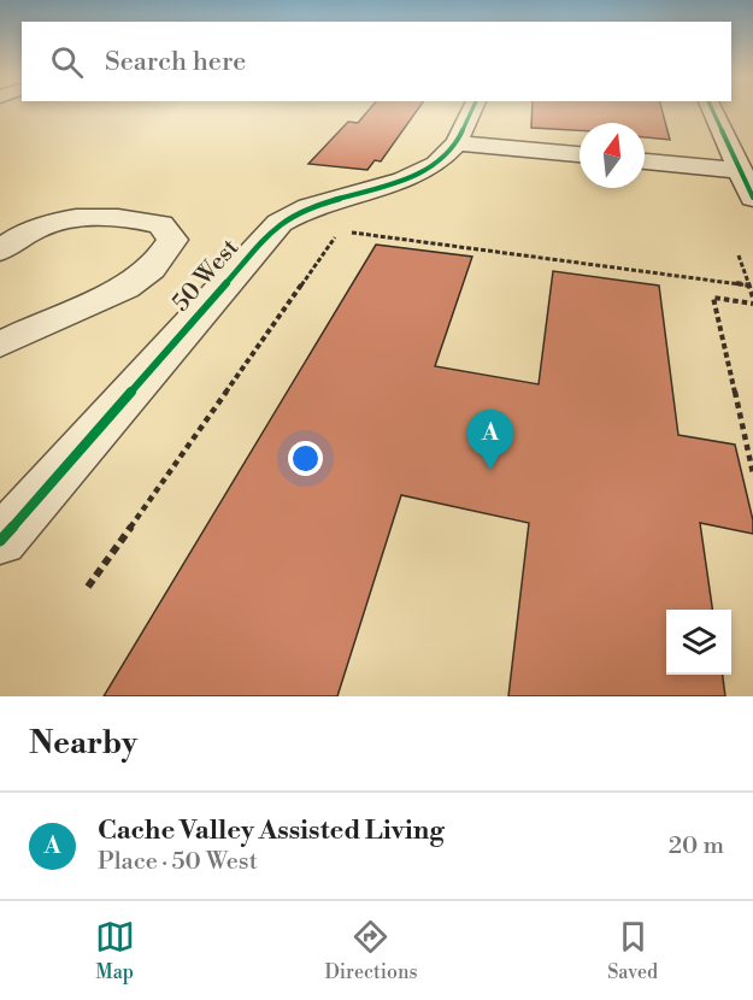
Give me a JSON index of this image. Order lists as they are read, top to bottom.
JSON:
{
  "streets": {
    "street": ["50 West"]
  },
  "north": "top",
  "page": {
    "search": "Search here",
    "pins": "A",
    "heading": "Nearby",
    "list": [
      {
        "mark": "A",
        "name": "Cache Valley Assisted Living",
        "note": "Place · 50 West",
        "value": "20 m"
      }
    ],
    "nav": ["Map", "Directions", "Saved"]
  }
}
